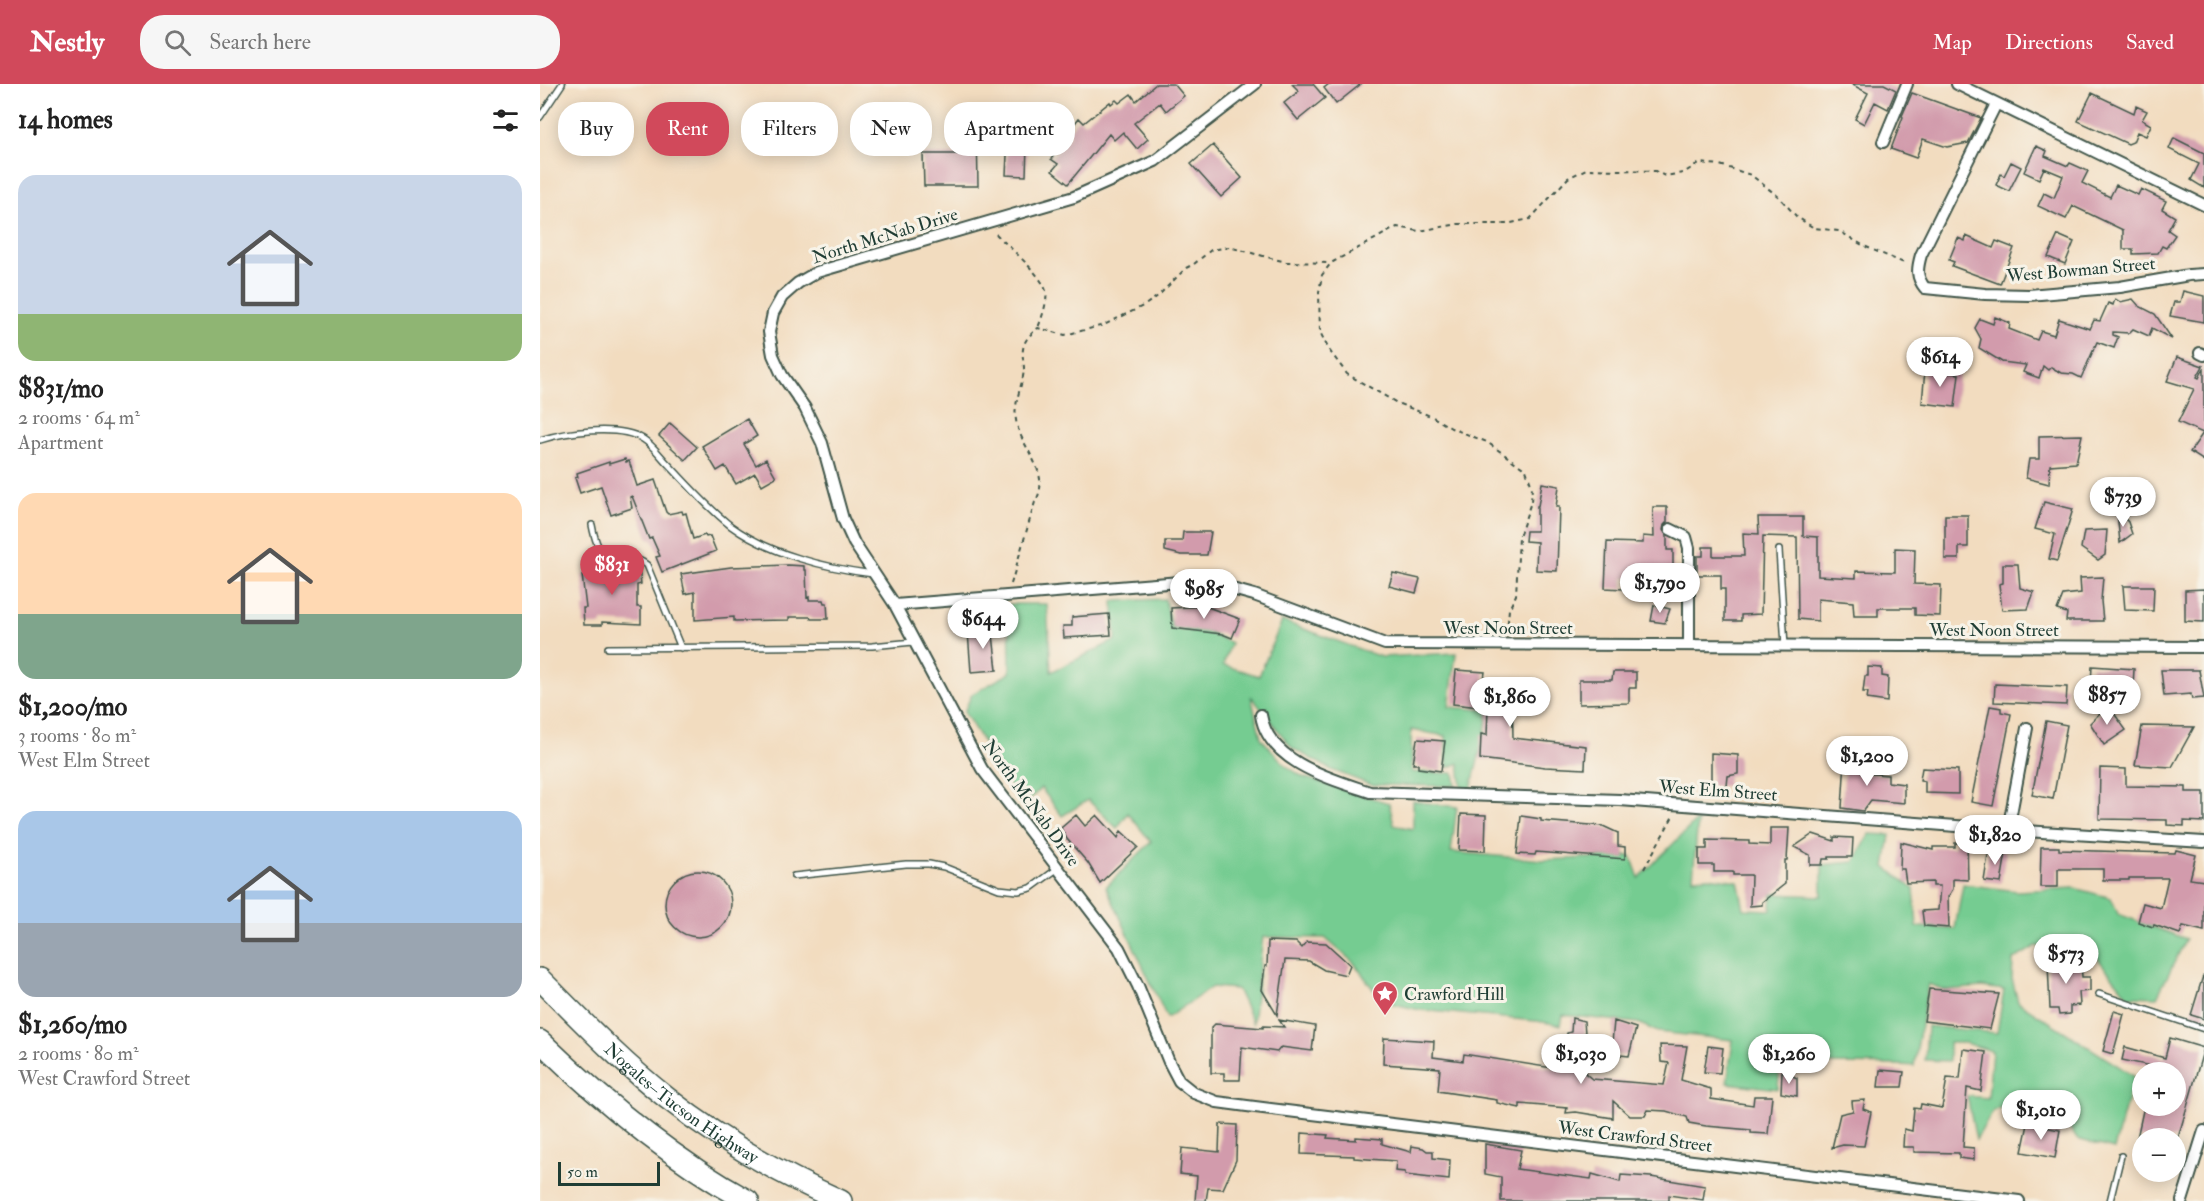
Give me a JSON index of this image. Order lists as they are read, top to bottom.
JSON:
{
  "streets": {
    "highway": ["Nogales–Tucson Highway"],
    "street": [
      "North McNab Drive",
      "West Bowman Street",
      "West Noon Street",
      "West Elm Street",
      "West Crawford Street"
    ]
  },
  "crossings": [
    ["North McNab Drive", "West Noon Street"],
    ["North McNab Drive", "West Crawford Street"]
  ],
  "places": {
    "place": ["Crawford Hill"]
  },
  "scale_bar": "50 m",
  "page": {
    "header": "Nestly",
    "search": "Search here",
    "nav": ["Map", "Directions", "Saved"],
    "heading": "14 homes",
    "chip": [
      "Buy",
      "Rent",
      "Filters",
      "New",
      "Apartment"
    ],
    "list": [
      {
        "name": "$831/mo",
        "note": "2 rooms · 64 m² · Apartment"
      },
      {
        "name": "$1,200/mo",
        "note": "3 rooms · 80 m² · West Elm Street"
      },
      {
        "name": "$1,260/mo",
        "note": "2 rooms · 80 m² · West Crawford Street"
      }
    ],
    "price": [
      "$614",
      "$739",
      "$831",
      "$1,790",
      "$985",
      "$644",
      "$857",
      "$1,860",
      "$1,200",
      "$1,820",
      "$573",
      "$1,030",
      "$1,260",
      "$1,010"
    ],
    "map_buttons": ["+", "−"],
    "scale": "50 m"
  }
}
